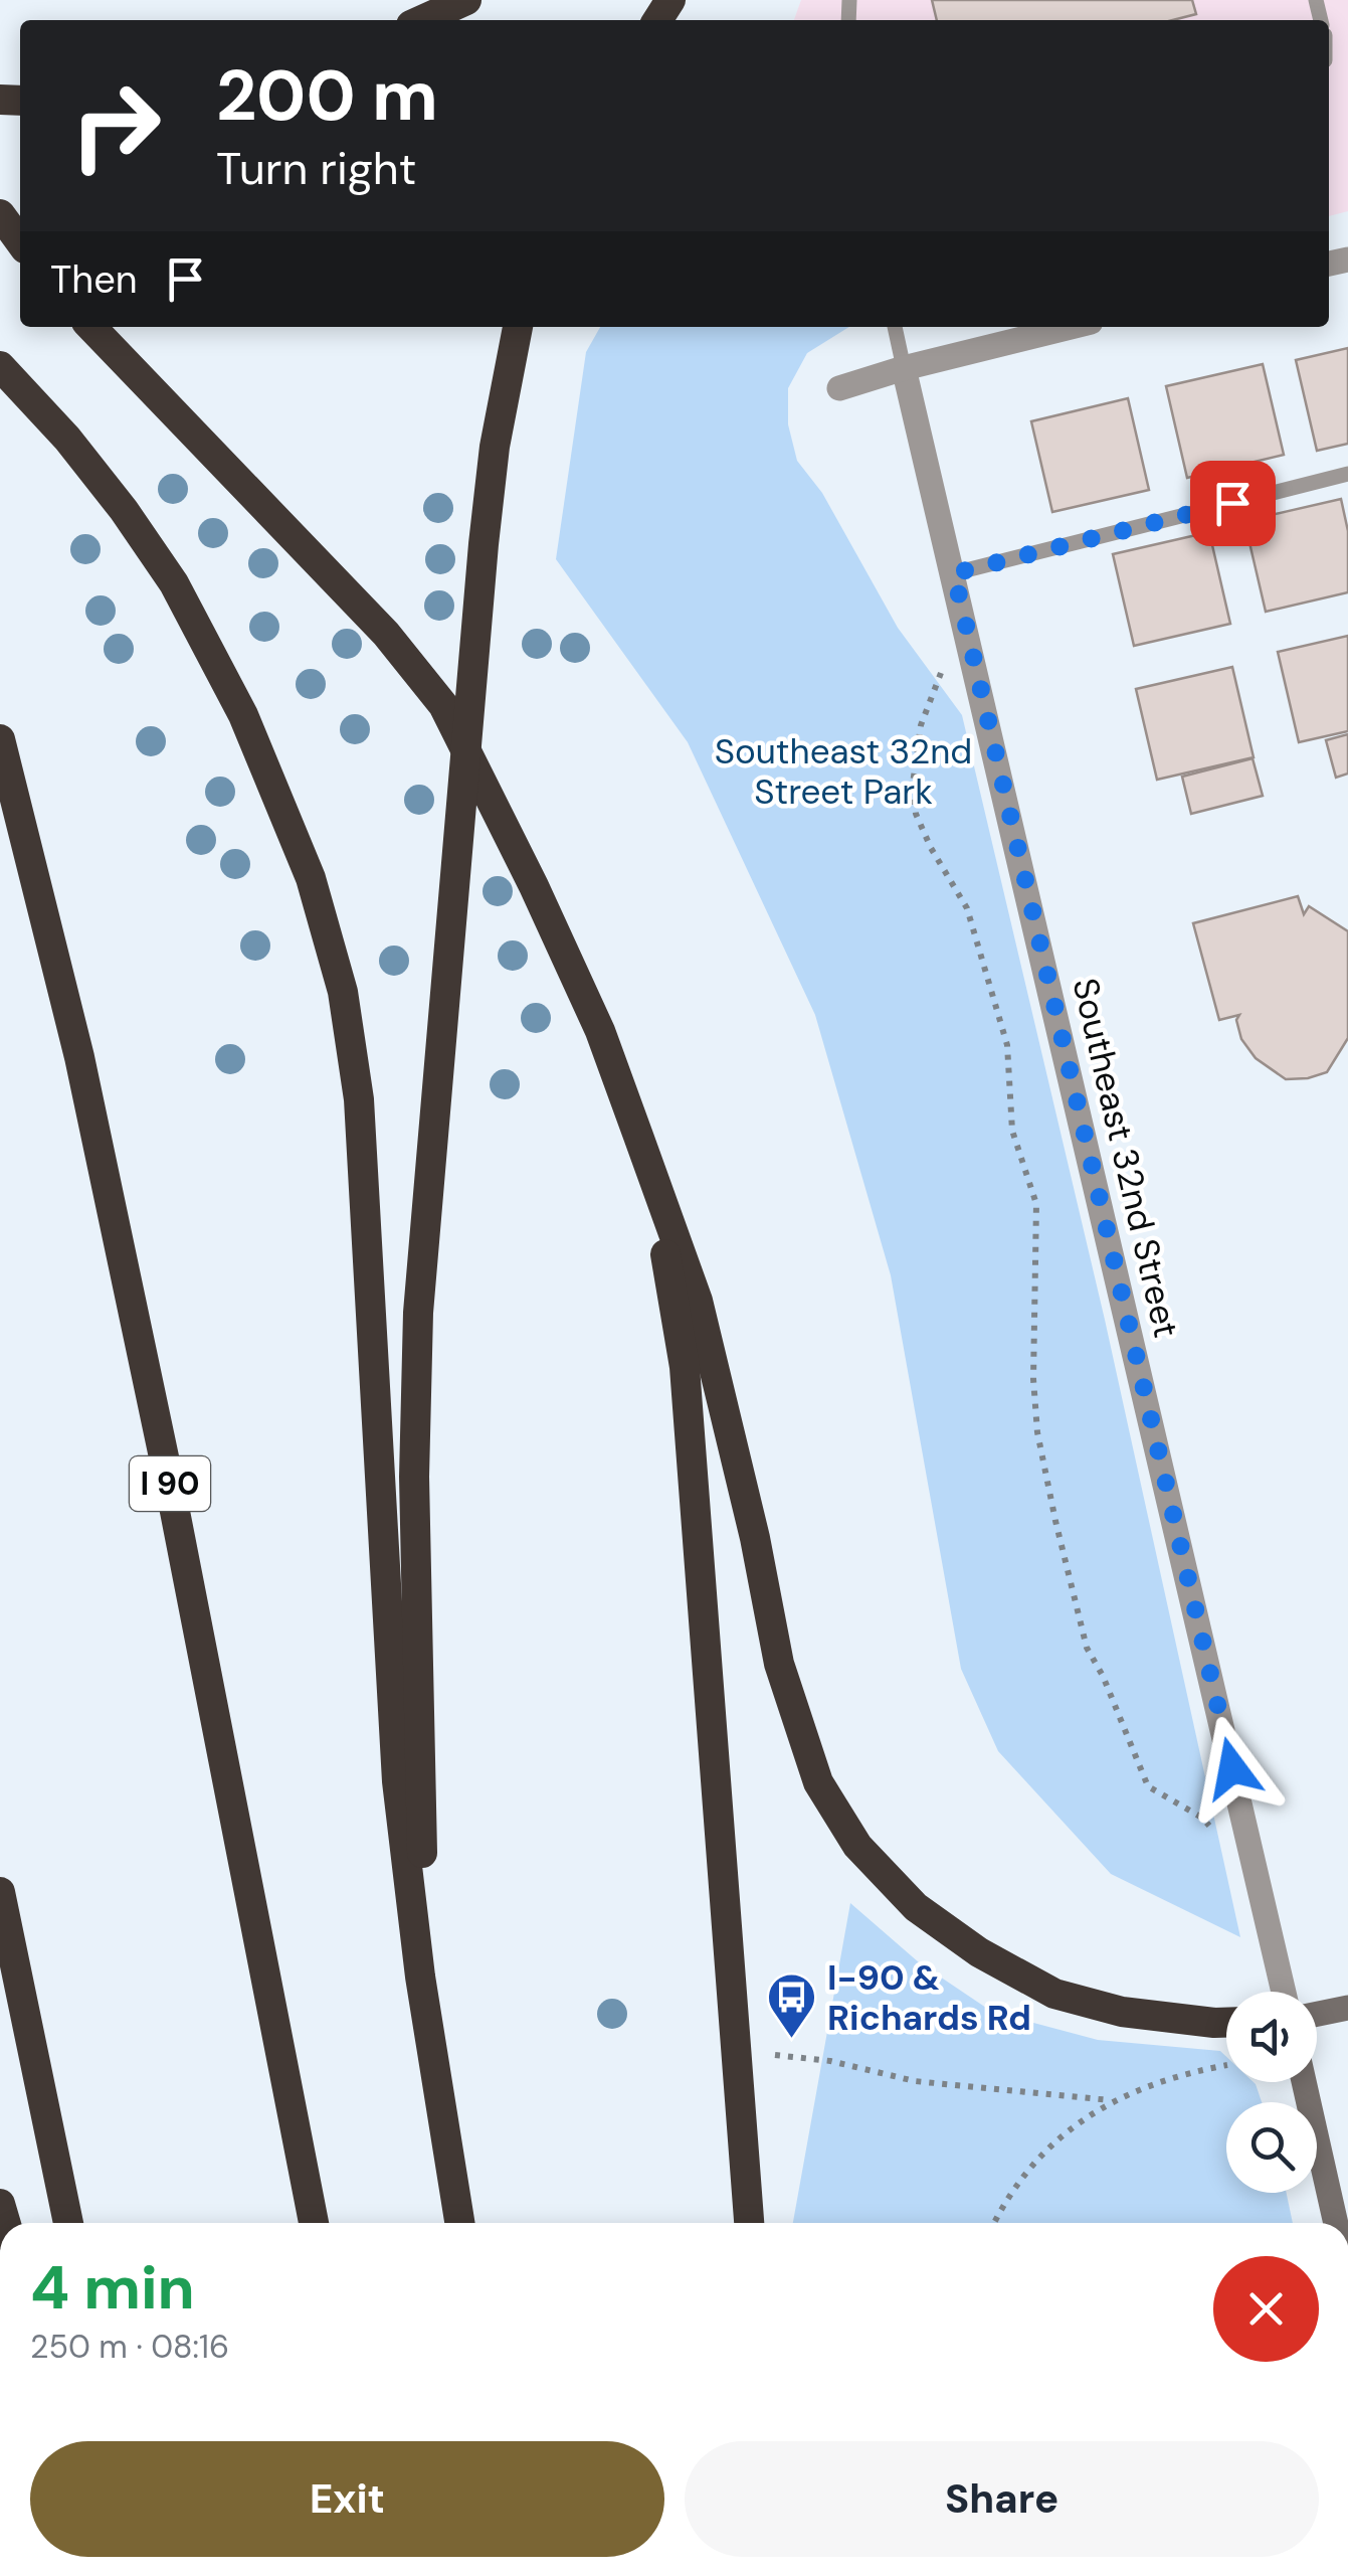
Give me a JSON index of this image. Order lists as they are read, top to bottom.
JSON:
{
  "streets": {
    "highway": ["I 90"],
    "street": ["Southeast 32nd Street"]
  },
  "parks": ["Southeast 32nd Street Park"],
  "places": {
    "bus stop": ["I-90 & Richards Rd"]
  },
  "page": {
    "turn": ["200 m", "Turn right"],
    "then": "Then",
    "heading": ["4 min", "250 m · 08:16"],
    "buttons": ["Exit", "Share"]
  }
}
